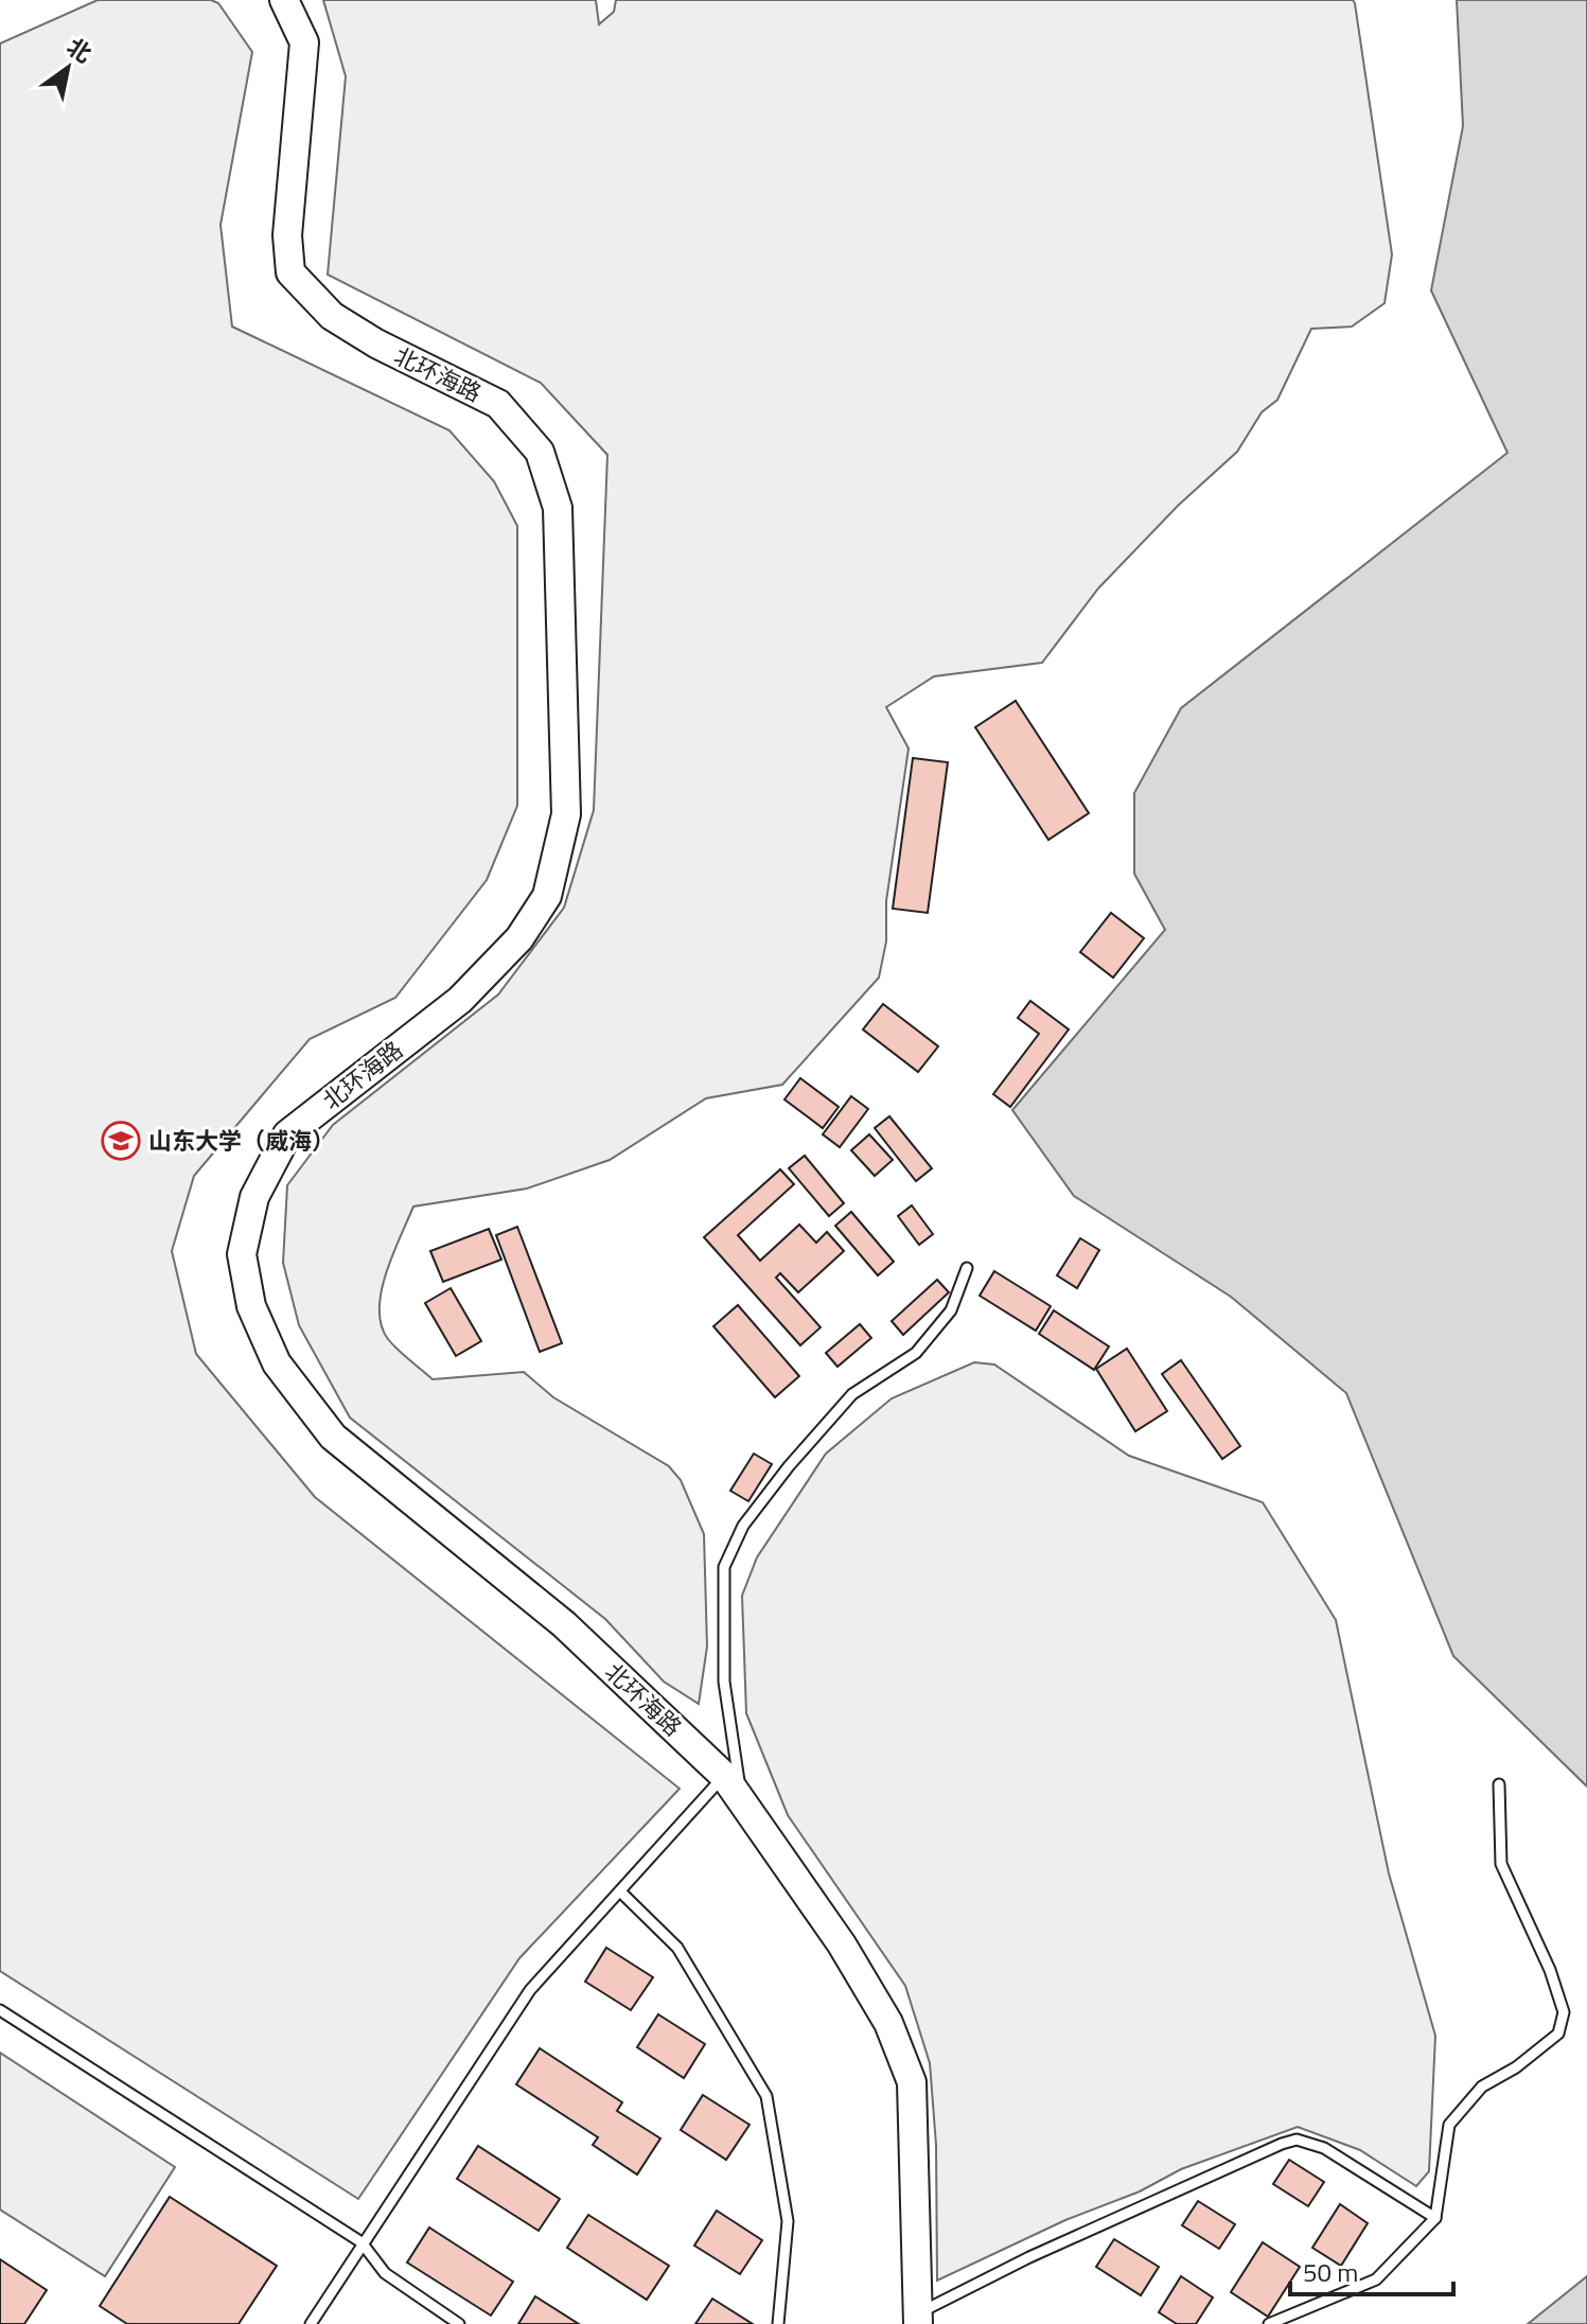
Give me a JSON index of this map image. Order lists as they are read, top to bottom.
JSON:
{
  "streets": {
    "main road": ["北环海路"]
  },
  "places": {
    "school or university": ["山东大学（威海）"]
  },
  "scale_bar": "50 m",
  "north": "top right"
}
